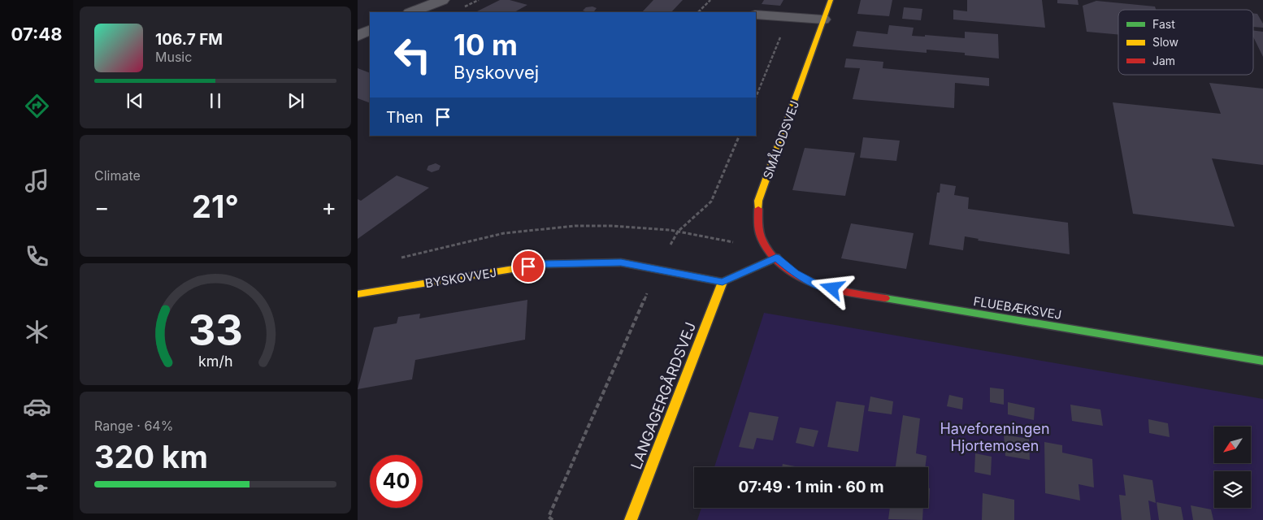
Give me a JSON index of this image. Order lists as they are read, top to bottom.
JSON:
{
  "streets": {
    "street": [
      "SMÅLODSVEJ",
      "BYSKOVVEJ",
      "FLUEBÆKSVEJ",
      "LANGAGERGÅRDSVEJ"
    ]
  },
  "crossings": [
    ["SMÅLODSVEJ", "FLUEBÆKSVEJ"],
    ["BYSKOVVEJ", "LANGAGERGÅRDSVEJ"]
  ],
  "parks": ["Haveforeningen Hjortemosen"],
  "legend": ["Fast", "Slow", "Jam"],
  "north": "bottom left",
  "page": {
    "tabs": "07:48",
    "turn": ["10 m", "Byskovvej"],
    "song": ["106.7 FM", "Music"],
    "then": "Then",
    "tile": [
      "Climate",
      ["Range · 64%", "320 km"]
    ],
    "heat": ["−", "21°", "+"],
    "limit": "40",
    "trip": "07:49 · 1 min · 60 m",
    "gauge": ["33", "km/h"]
  }
}
